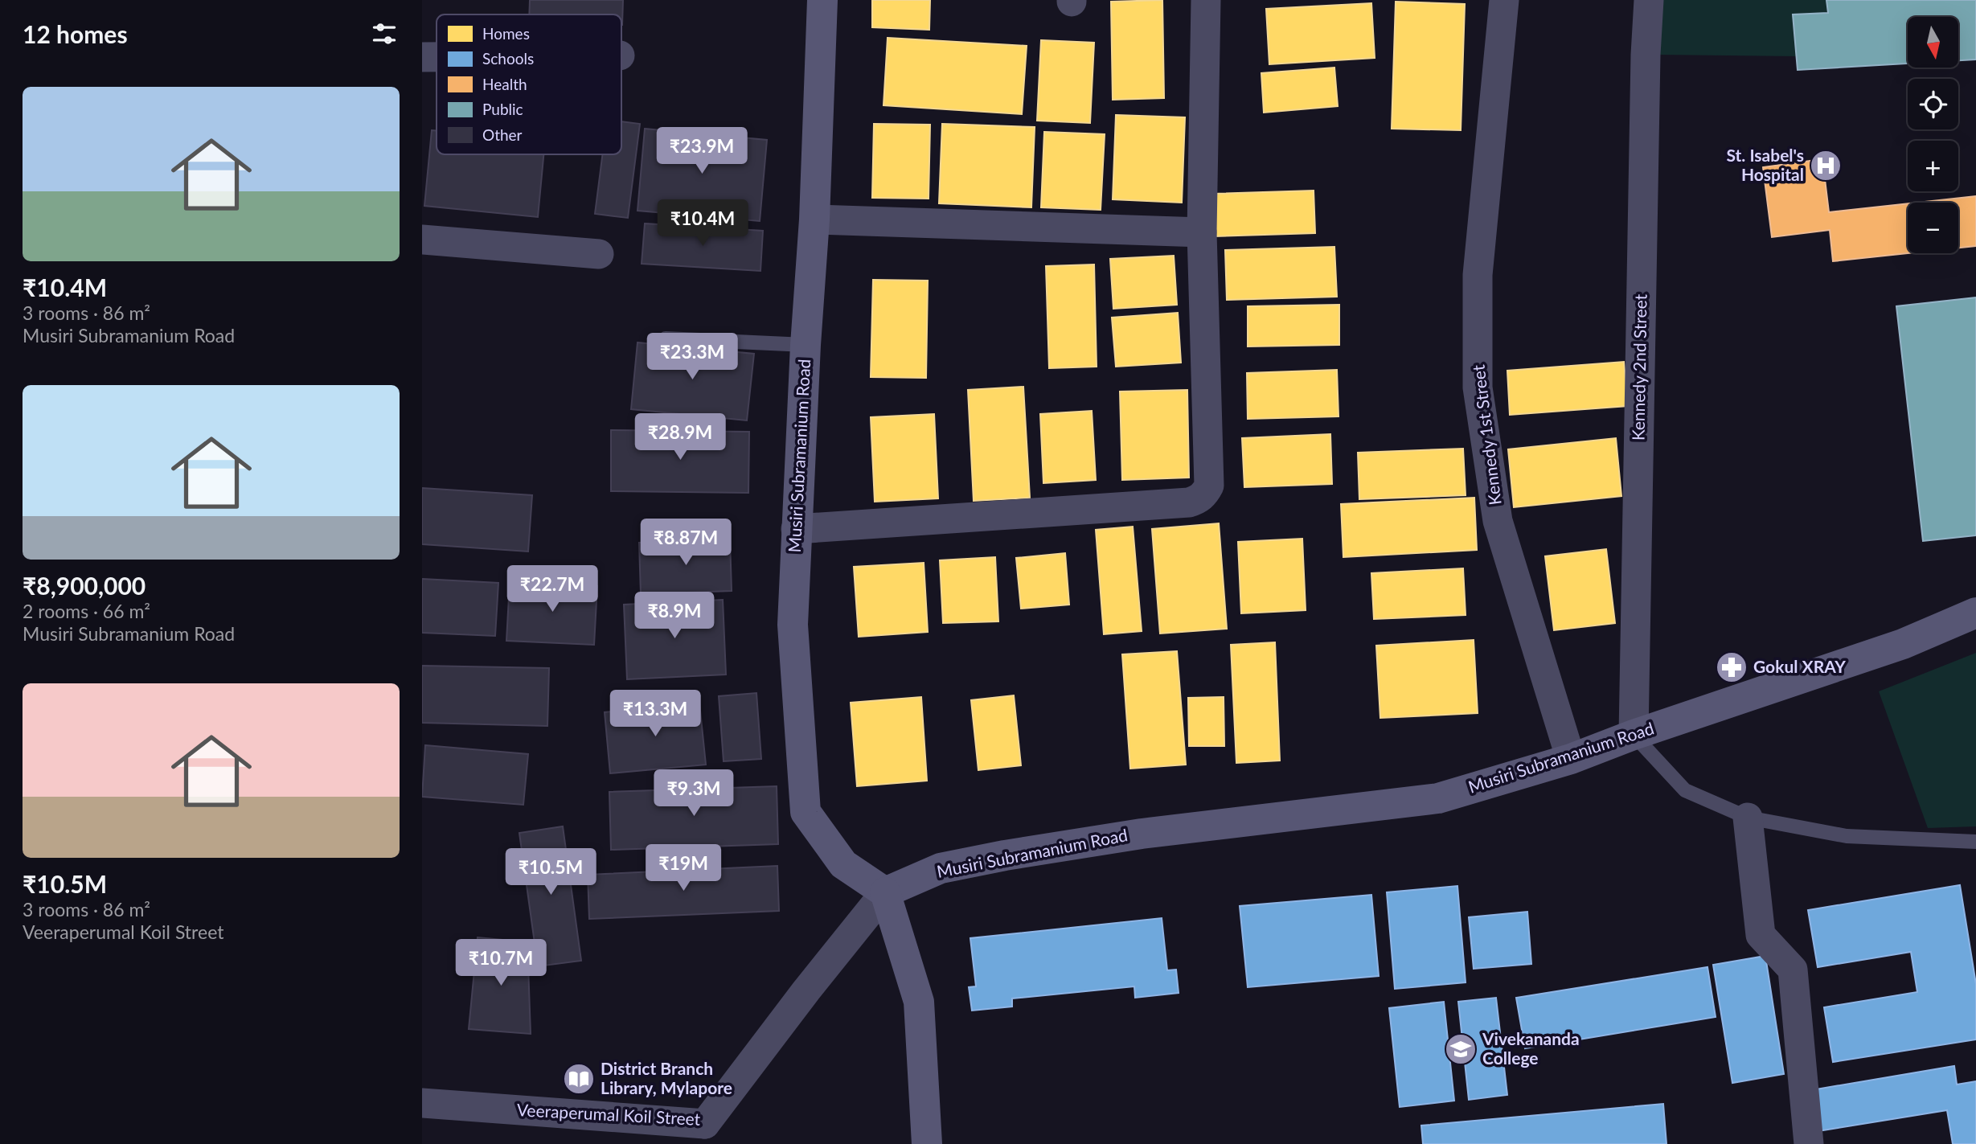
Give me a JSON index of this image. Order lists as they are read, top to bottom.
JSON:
{
  "streets": {
    "main road": ["Musiri Subramanium Road"],
    "street": ["Kennedy 2nd Street", "Kennedy 1st Street", "Veeraperumal Koil Street"]
  },
  "crossings": [
    ["Kennedy 2nd Street", "Musiri Subramanium Road"],
    ["Kennedy 1st Street", "Musiri Subramanium Road"],
    ["Musiri Subramanium Road", "Veeraperumal Koil Street"]
  ],
  "places": {
    "hospital": ["St. Isabel's Hospital"],
    "pharmacy": ["Gokul XRAY"],
    "school or university": ["Vivekananda College"],
    "library": ["District Branch Library, Mylapore"]
  },
  "legend": [
    "Homes",
    "Schools",
    "Health",
    "Public",
    "Other"
  ],
  "north": "bottom",
  "page": {
    "heading": "12 homes",
    "map_buttons": ["+", "−"],
    "list": [
      {
        "name": "₹10.4M",
        "note": "3 rooms · 86 m² · Musiri Subramanium Road"
      },
      {
        "name": "₹8,900,000",
        "note": "2 rooms · 66 m² · Musiri Subramanium Road"
      },
      {
        "name": "₹10.5M",
        "note": "3 rooms · 86 m² · Veeraperumal Koil Street"
      }
    ],
    "price": [
      "₹23.9M",
      "₹10.4M",
      "₹23.3M",
      "₹28.9M",
      "₹8.87M",
      "₹22.7M",
      "₹8.9M",
      "₹13.3M",
      "₹9.3M",
      "₹19M",
      "₹10.5M",
      "₹10.7M"
    ]
  }
}
